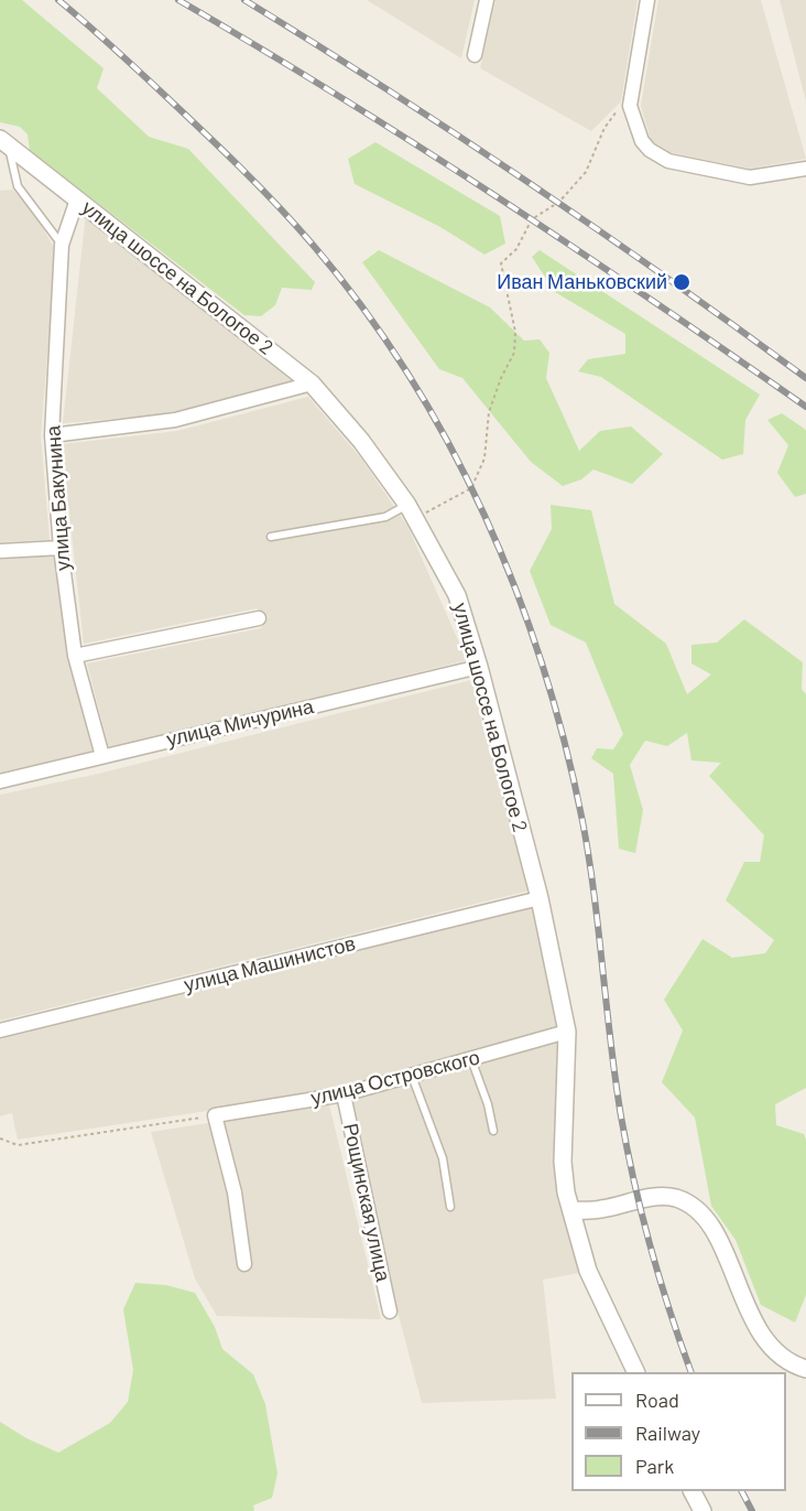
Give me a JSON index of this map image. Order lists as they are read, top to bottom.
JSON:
{
  "streets": {
    "street": [
      "улица шоссе на Бологое 2",
      "улица Бакунина",
      "улица Мичурина",
      "улица Машинистов",
      "улица Островского",
      "Рощинская улица"
    ]
  },
  "crossings": [
    ["улица шоссе на Бологое 2", "улица Бакунина"],
    ["улица шоссе на Бологое 2", "улица Мичурина"],
    ["улица шоссе на Бологое 2", "улица Машинистов"],
    ["улица шоссе на Бологое 2", "улица Островского"],
    ["улица Бакунина", "улица Мичурина"],
    ["улица Островского", "Рощинская улица"]
  ],
  "places": ["Иван Маньковский"],
  "legend": ["Road", "Railway", "Park"]
}
